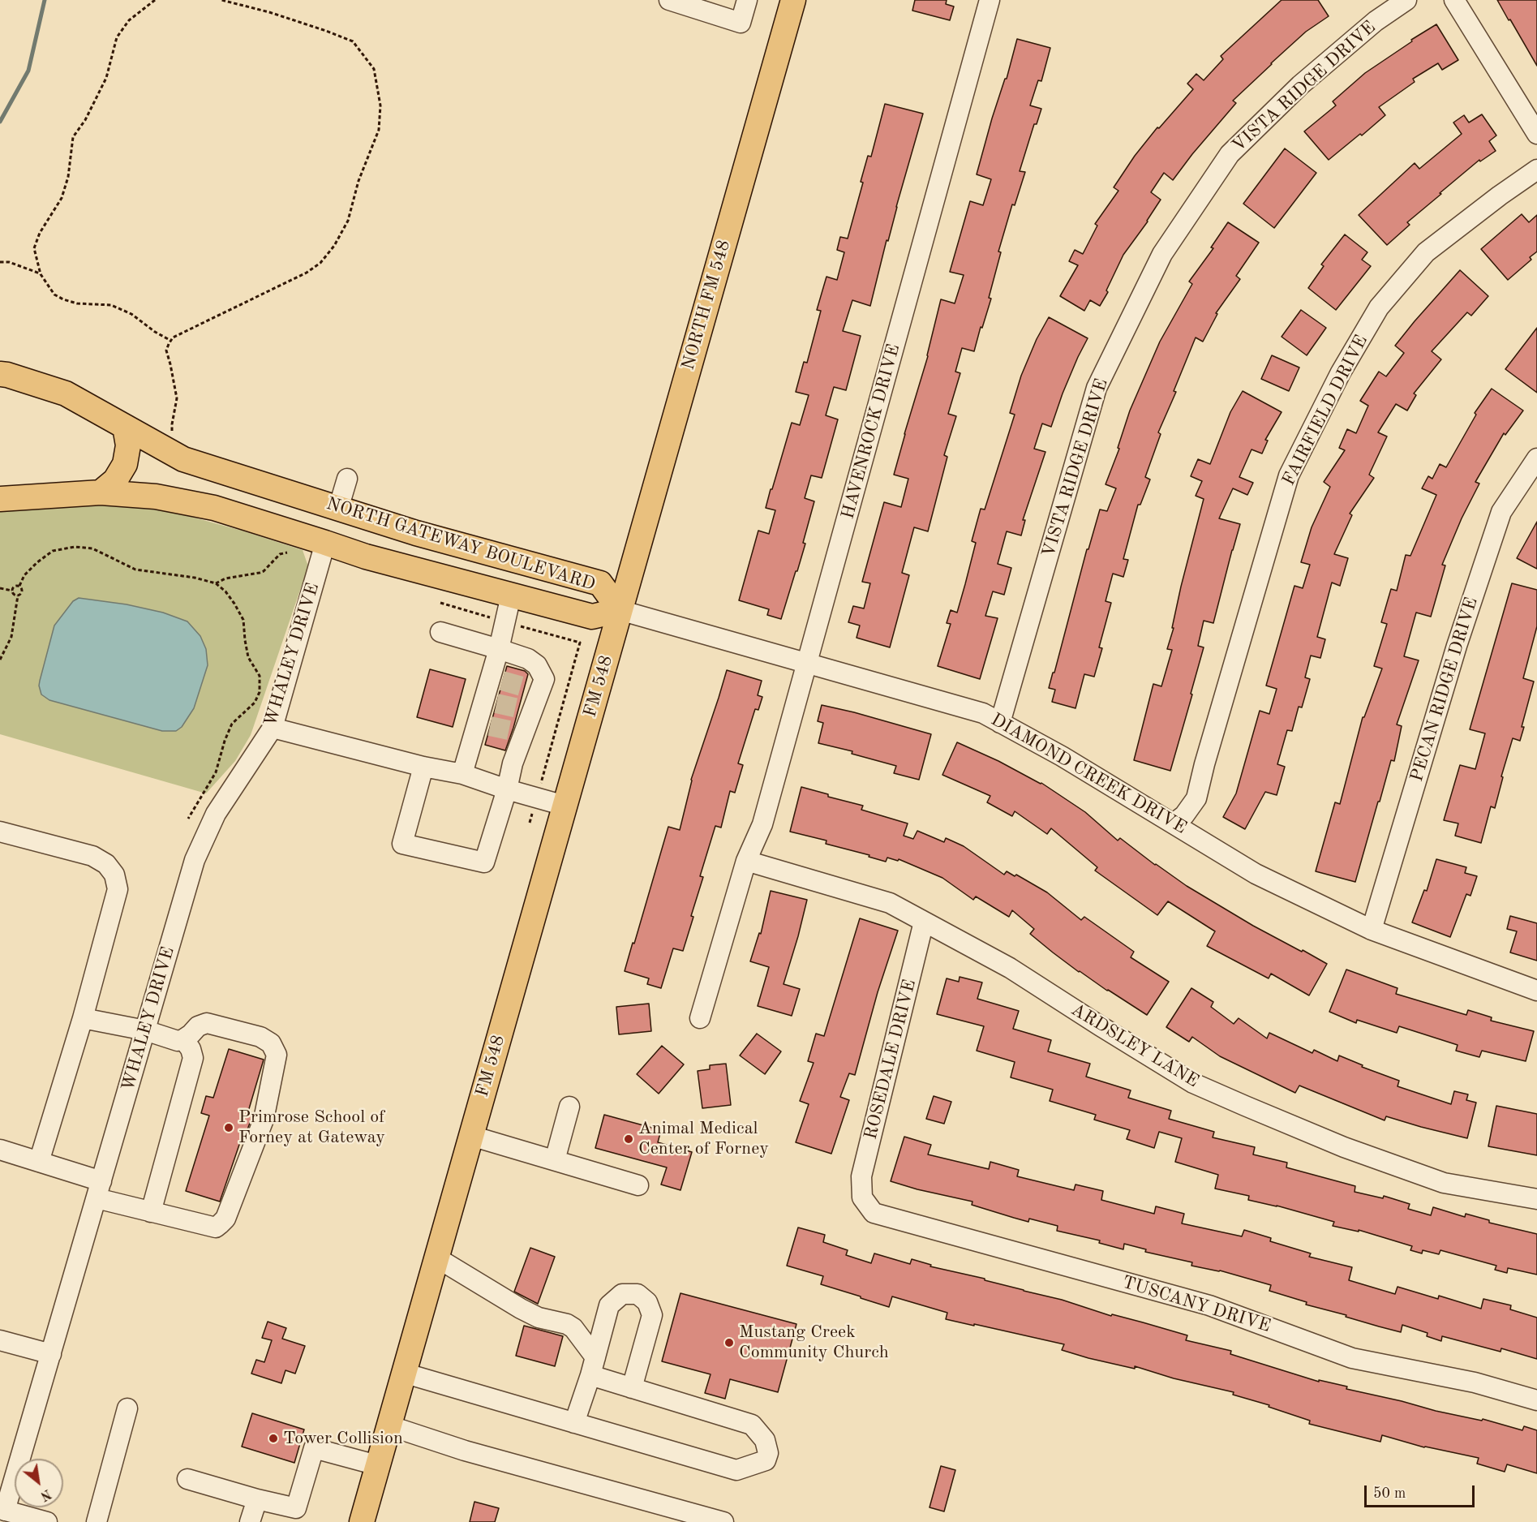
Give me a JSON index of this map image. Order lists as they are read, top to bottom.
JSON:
{
  "streets": {
    "main road": ["NORTH FM 548", "NORTH GATEWAY BOULEVARD", "FM 548"],
    "street": [
      "VISTA RIDGE DRIVE",
      "FAIRFIELD DRIVE",
      "HAVENROCK DRIVE",
      "WHALEY DRIVE",
      "PECAN RIDGE DRIVE",
      "DIAMOND CREEK DRIVE",
      "ARDSLEY LANE",
      "ROSEDALE DRIVE",
      "TUSCANY DRIVE"
    ]
  },
  "crossings": [
    ["VISTA RIDGE DRIVE", "DIAMOND CREEK DRIVE"],
    ["NORTH FM 548", "NORTH GATEWAY BOULEVARD"],
    ["NORTH FM 548", "FM 548"],
    ["NORTH FM 548", "DIAMOND CREEK DRIVE"],
    ["FAIRFIELD DRIVE", "DIAMOND CREEK DRIVE"],
    ["HAVENROCK DRIVE", "DIAMOND CREEK DRIVE"],
    ["HAVENROCK DRIVE", "ARDSLEY LANE"],
    ["NORTH GATEWAY BOULEVARD", "WHALEY DRIVE"],
    ["NORTH GATEWAY BOULEVARD", "FM 548"],
    ["NORTH GATEWAY BOULEVARD", "DIAMOND CREEK DRIVE"],
    ["FM 548", "DIAMOND CREEK DRIVE"],
    ["PECAN RIDGE DRIVE", "DIAMOND CREEK DRIVE"],
    ["ARDSLEY LANE", "ROSEDALE DRIVE"],
    ["ROSEDALE DRIVE", "TUSCANY DRIVE"]
  ],
  "places": [
    "Primrose School of Forney at Gateway",
    "Animal Medical Center of Forney",
    "Mustang Creek Community Church",
    "Tower Collision"
  ],
  "scale_bar": "50 m",
  "north": "bottom right"
}
